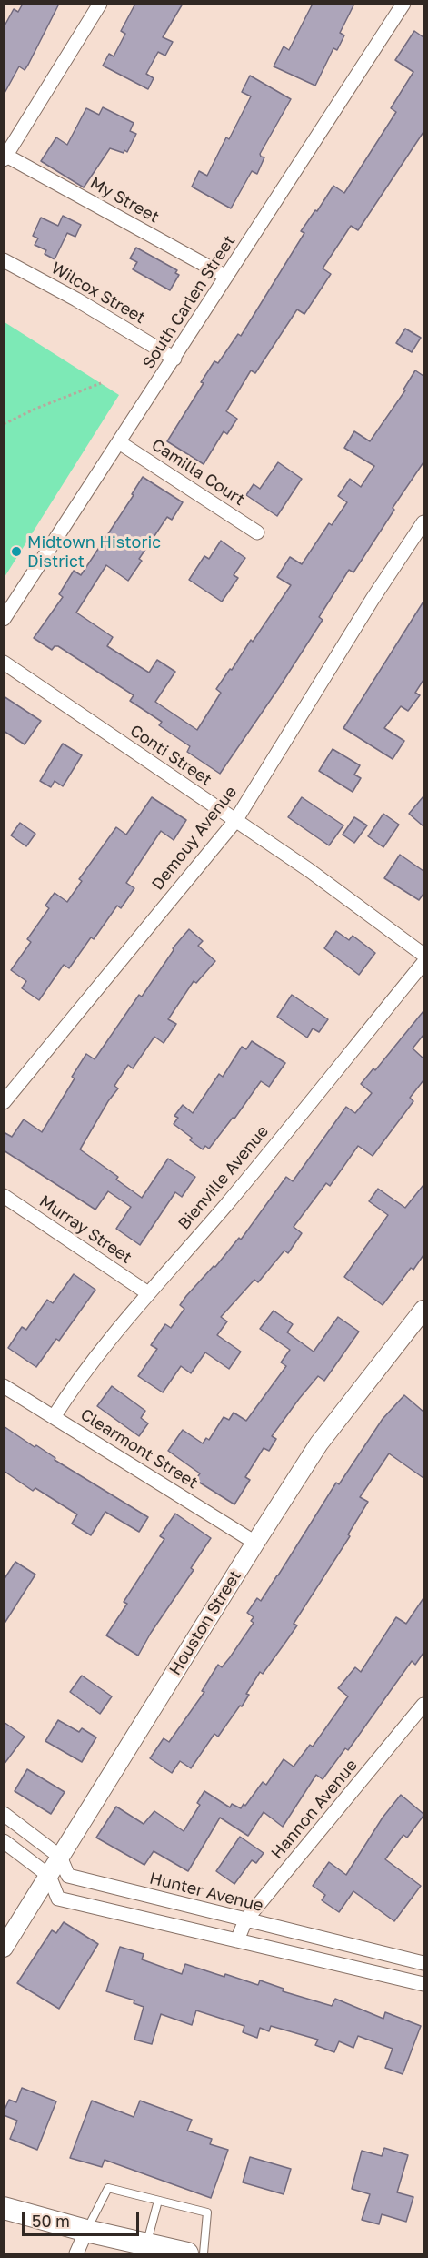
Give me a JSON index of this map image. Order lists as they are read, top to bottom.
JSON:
{
  "streets": {
    "street": [
      "My Street",
      "Wilcox Street",
      "South Carlen Street",
      "Camilla Court",
      "Conti Street",
      "Demouy Avenue",
      "Bienville Avenue",
      "Murray Street",
      "Clearmont Street",
      "Houston Street",
      "Hannon Avenue",
      "Hunter Avenue"
    ]
  },
  "crossings": [
    ["My Street", "South Carlen Street"],
    ["Wilcox Street", "South Carlen Street"],
    ["South Carlen Street", "Camilla Court"],
    ["Conti Street", "Demouy Avenue"],
    ["Bienville Avenue", "Murray Street"],
    ["Bienville Avenue", "Clearmont Street"],
    ["Clearmont Street", "Houston Street"],
    ["Houston Street", "Hunter Avenue"],
    ["Hannon Avenue", "Hunter Avenue"]
  ],
  "places": ["Midtown Historic District"],
  "scale_bar": "50 m"
}
